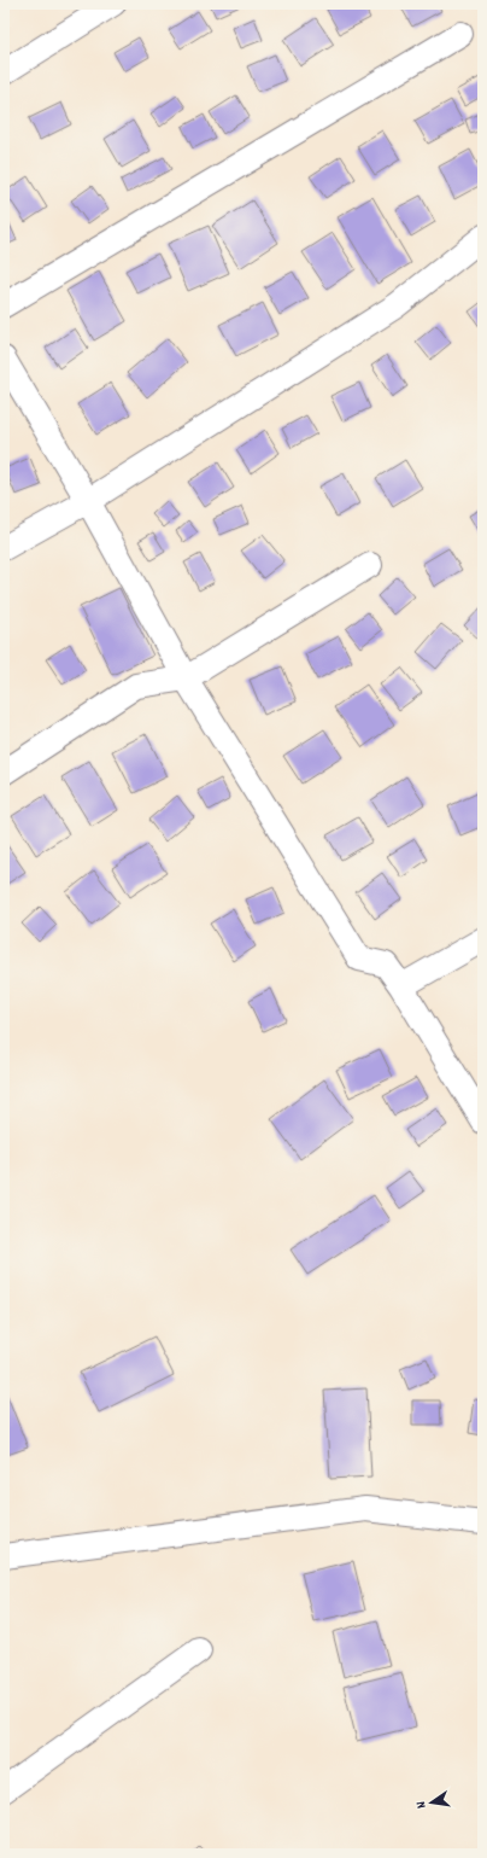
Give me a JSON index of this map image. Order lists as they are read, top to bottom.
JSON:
{
  "north": "left"
}
